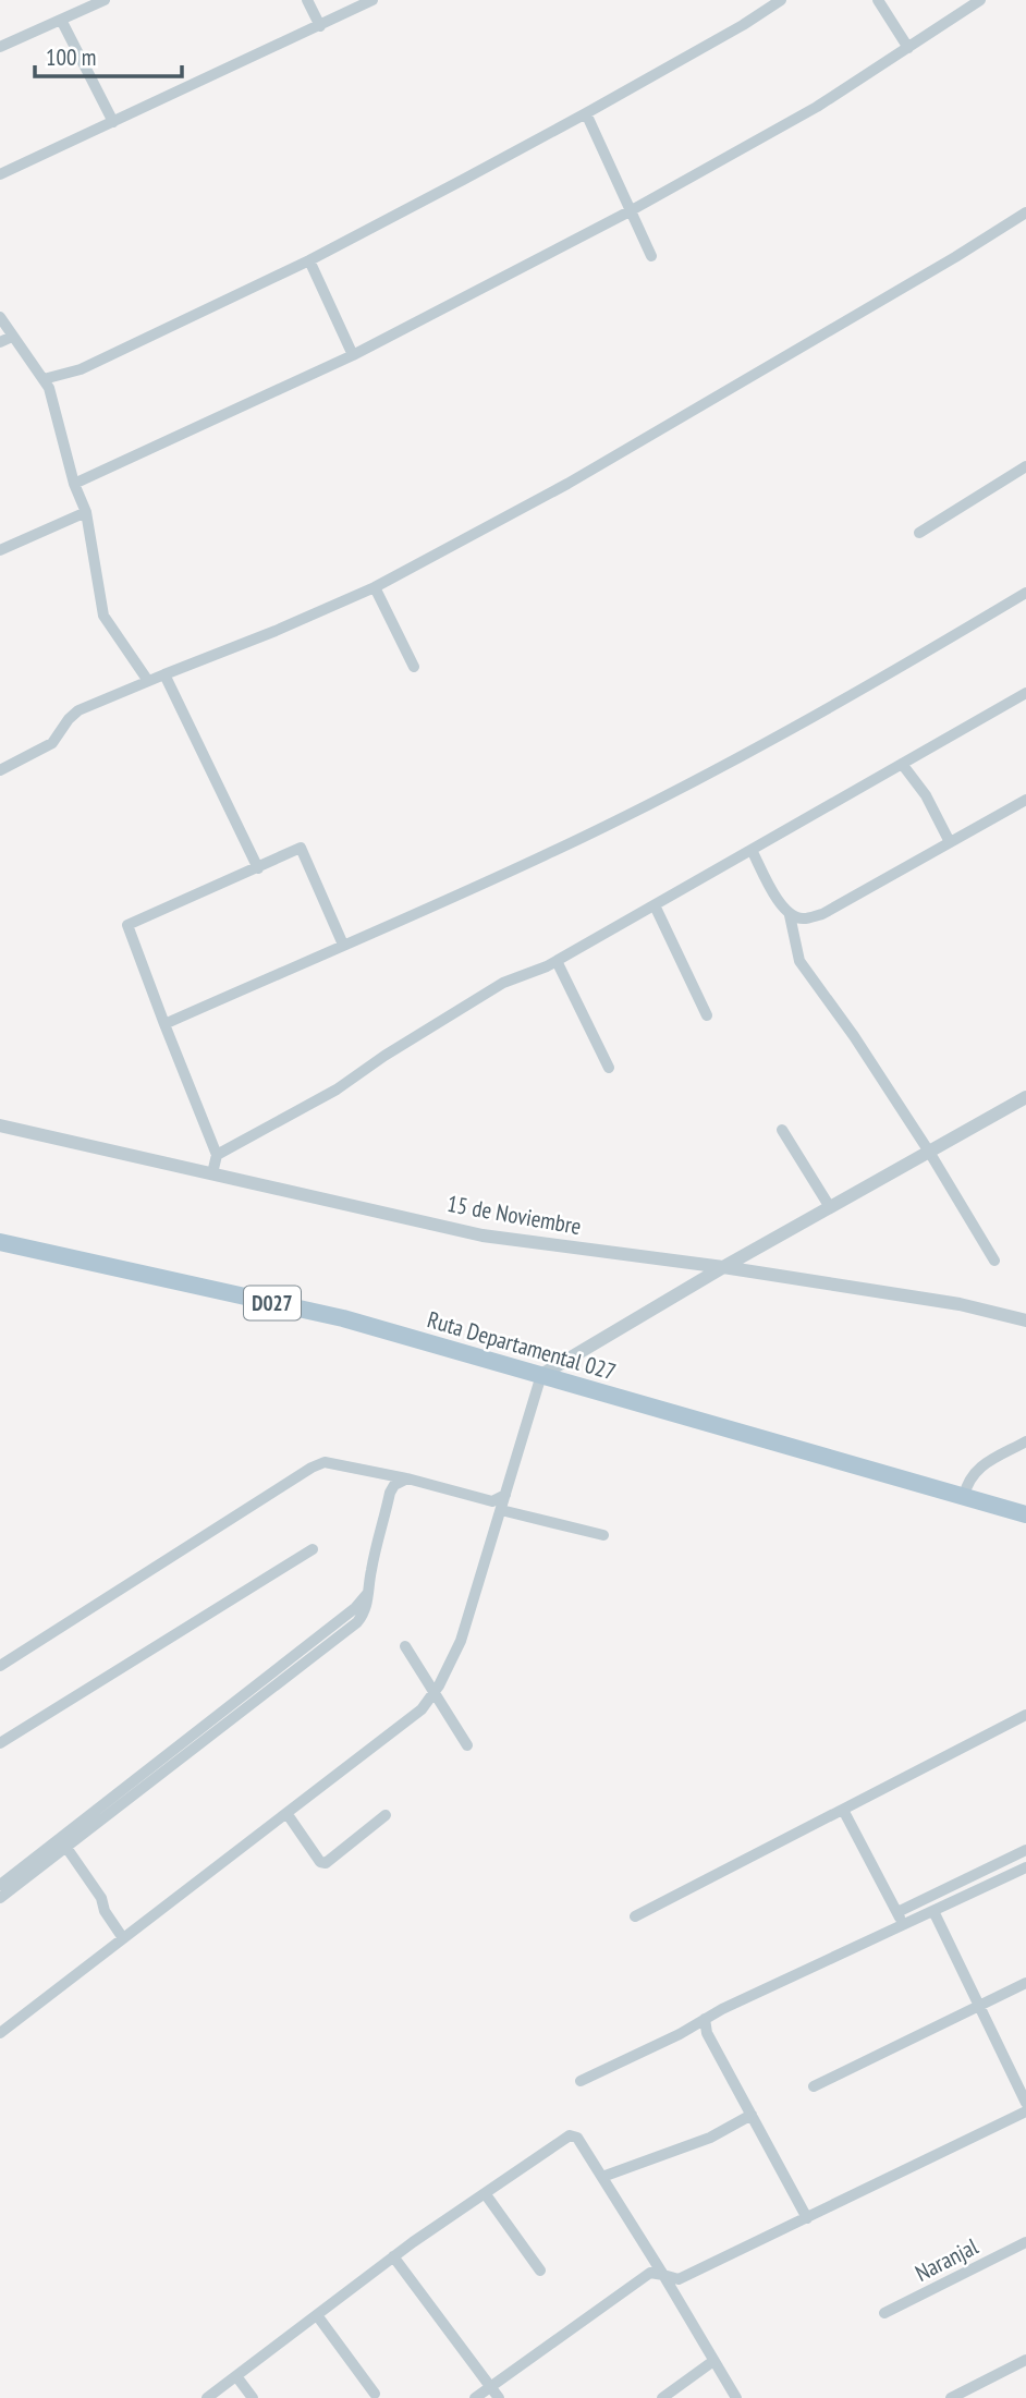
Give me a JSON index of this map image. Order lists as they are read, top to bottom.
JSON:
{
  "streets": {
    "main road": ["D027", "Ruta Departamental 027"],
    "street": ["15 de Noviembre", "Naranjal"]
  },
  "scale_bar": "100 m"
}
